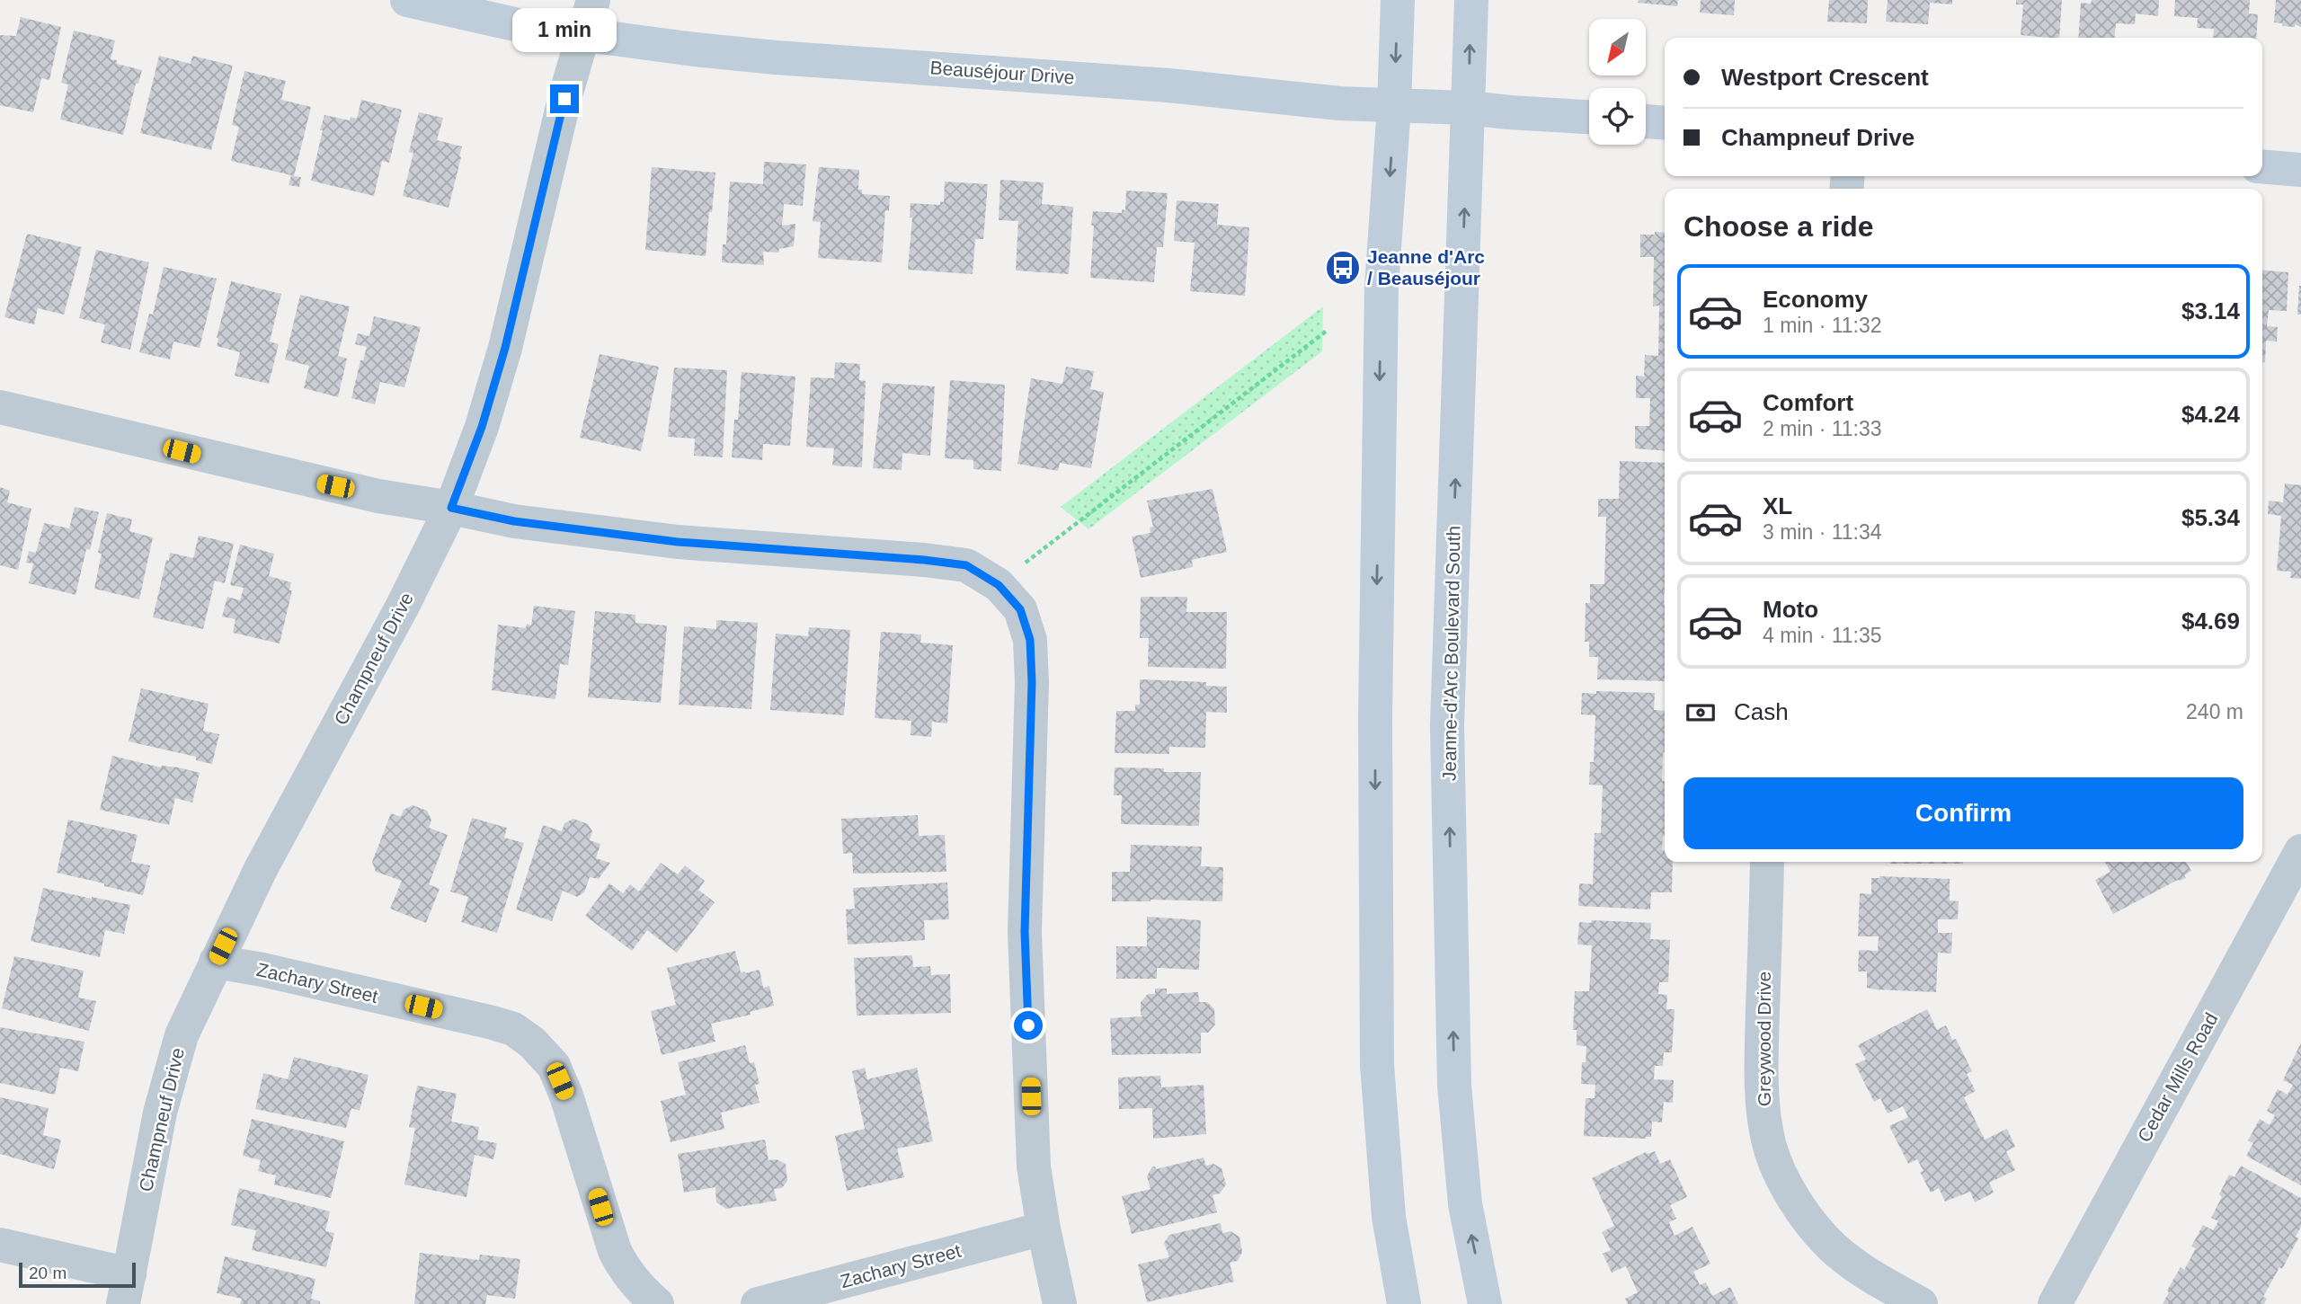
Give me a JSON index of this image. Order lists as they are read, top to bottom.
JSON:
{
  "streets": {
    "main road": ["Beauséjour Drive", "Jeanne-d'Arc Boulevard South"],
    "street": [
      "Champneuf Drive",
      "Zachary Street",
      "Greywood Drive",
      "Cedar Mills Road"
    ]
  },
  "crossings": [
    ["Beauséjour Drive", "Jeanne-d'Arc Boulevard South"],
    ["Beauséjour Drive", "Champneuf Drive"],
    ["Champneuf Drive", "Zachary Street"]
  ],
  "places": {
    "bus stop": ["Jeanne d'Arc / Beauséjour"]
  },
  "scale_bar": "20 m",
  "north": "bottom left",
  "page": {
    "bubble": "1 min",
    "banner": ["Westport Crescent", "Champneuf Drive"],
    "heading": "Choose a ride",
    "list": [
      {
        "name": "Economy",
        "note": "1 min · 11:32",
        "value": "$3.14"
      },
      {
        "name": "Comfort",
        "note": "2 min · 11:33",
        "value": "$4.24"
      },
      {
        "name": "XL",
        "note": "3 min · 11:34",
        "value": "$5.34"
      },
      {
        "name": "Moto",
        "note": "4 min · 11:35",
        "value": "$4.69"
      }
    ],
    "pay": ["Cash", "240 m"],
    "buttons": "Confirm",
    "scale": "20 m"
  }
}
